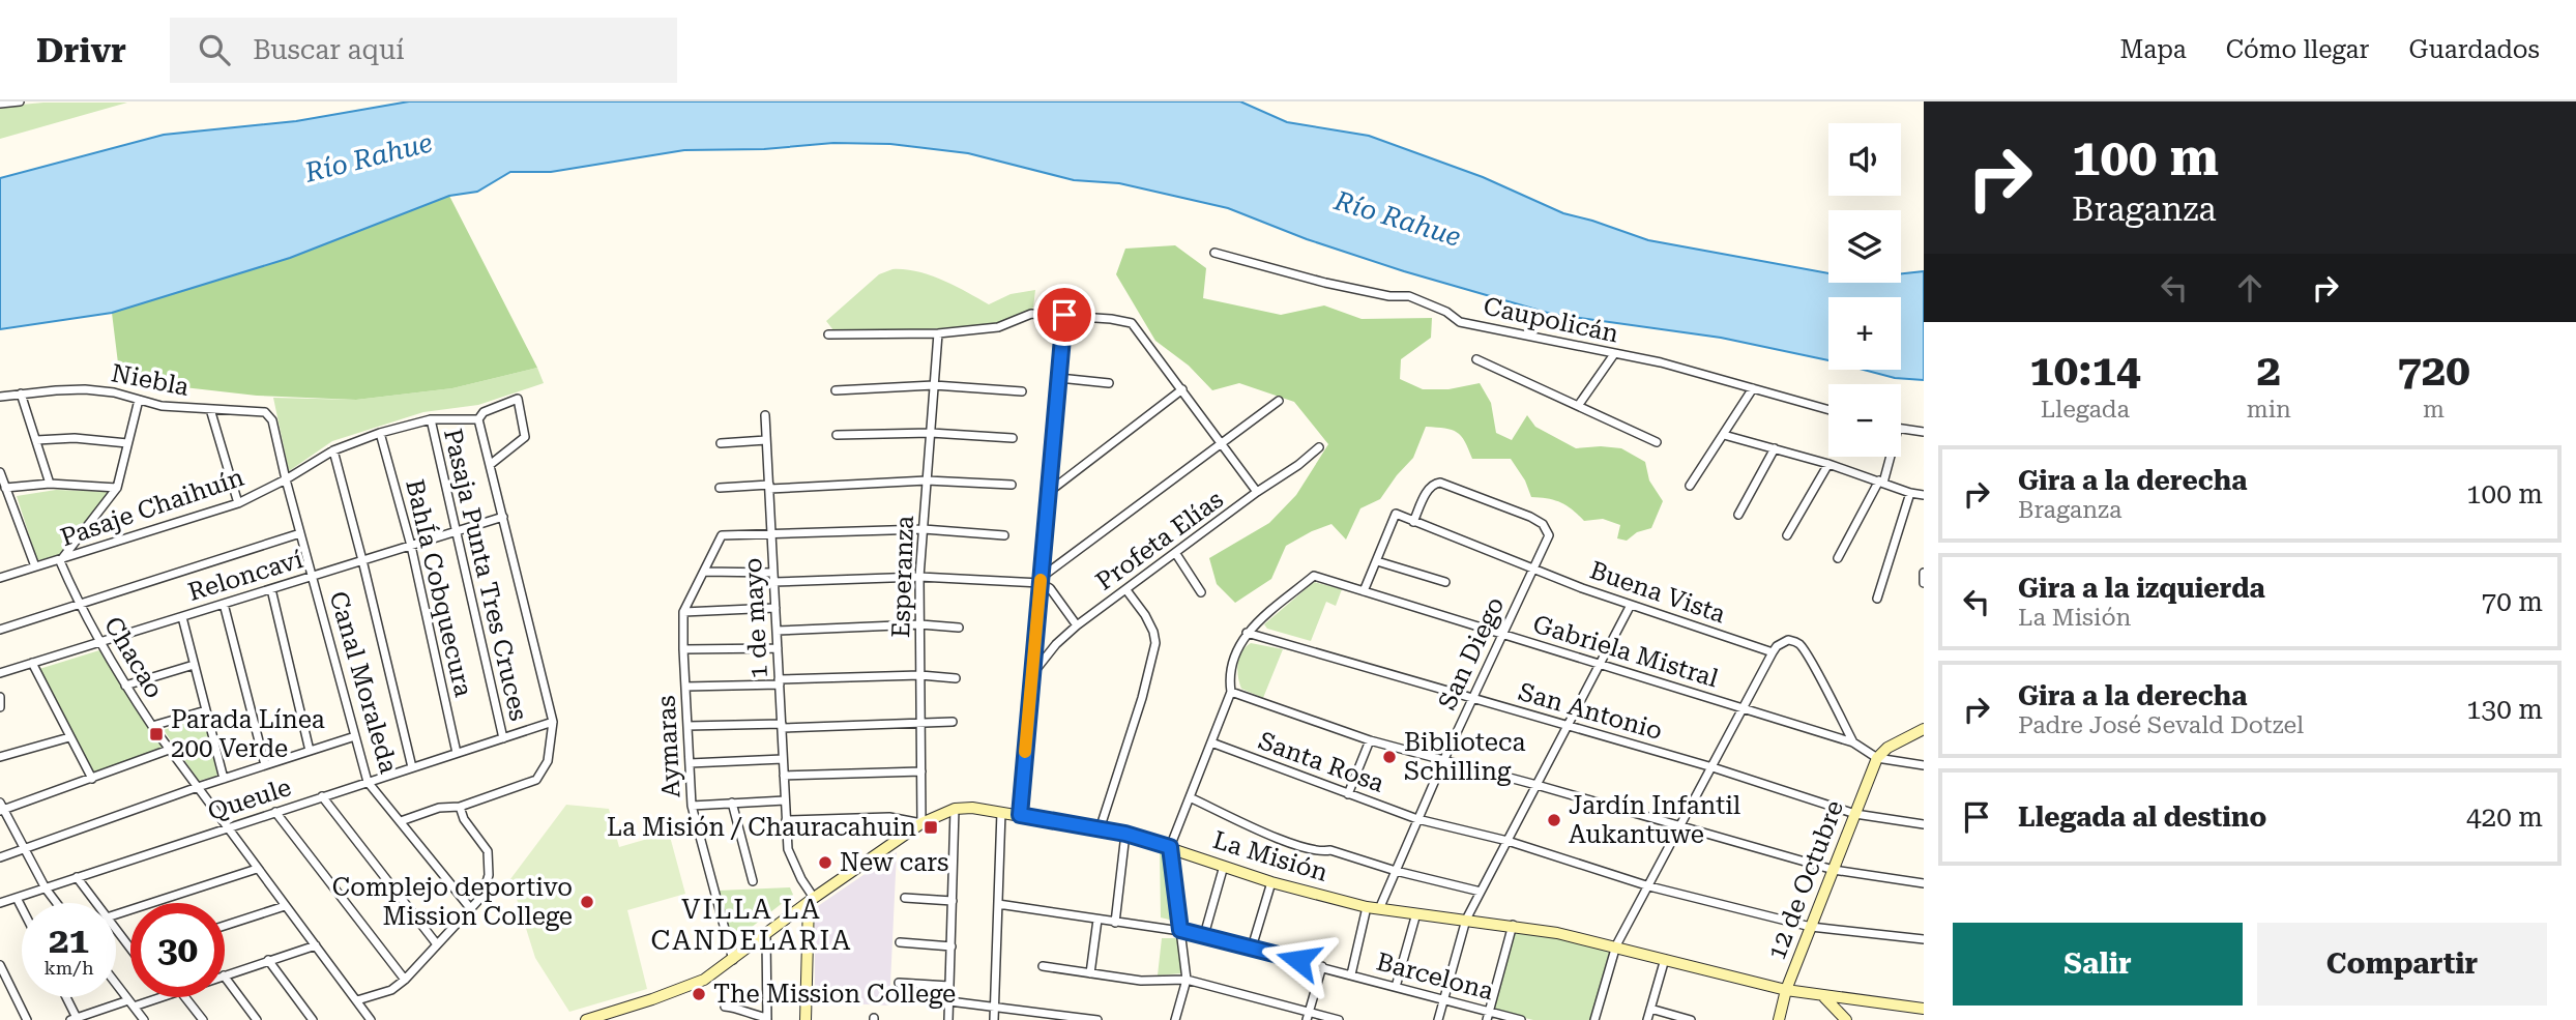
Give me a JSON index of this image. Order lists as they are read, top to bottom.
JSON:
{
  "streets": {
    "street": [
      "Caupolicán",
      "Niebla",
      "Pasaje Chaihuín",
      "Profeta Elías",
      "Pasaja Punta Tres Cruces",
      "Reloncaví",
      "Esperanza",
      "BahÍa Cobquecura",
      "Buena Vista",
      "1 de mayo",
      "Gabriela Mistral",
      "San Diego",
      "Chacao",
      "Canal Moraleda",
      "San Antonio",
      "Aymaras",
      "Santa Rosa",
      "Queule",
      "La Misión",
      "12 de Octubre",
      "Barcelona"
    ]
  },
  "crossings": [
    ["Niebla", "Pasaje Chaihuín"],
    ["Niebla", "Canal Moraleda"],
    ["Pasaje Chaihuín", "Pasaja Punta Tres Cruces"],
    ["Pasaje Chaihuín", "BahÍa Cobquecura"],
    ["Pasaje Chaihuín", "Chacao"],
    ["Pasaje Chaihuín", "Canal Moraleda"],
    ["Pasaja Punta Tres Cruces", "Reloncaví"],
    ["Pasaja Punta Tres Cruces", "Queule"],
    ["Reloncaví", "BahÍa Cobquecura"],
    ["Reloncaví", "Chacao"],
    ["Reloncaví", "Canal Moraleda"],
    ["Esperanza", "La Misión"],
    ["BahÍa Cobquecura", "Queule"],
    ["Buena Vista", "San Diego"],
    ["1 de mayo", "Aymaras"],
    ["1 de mayo", "La Misión"],
    ["Gabriela Mistral", "San Diego"],
    ["Gabriela Mistral", "San Antonio"],
    ["Gabriela Mistral", "12 de Octubre"],
    ["San Diego", "San Antonio"],
    ["San Diego", "Santa Rosa"],
    ["San Diego", "La Misión"],
    ["Chacao", "Queule"],
    ["Canal Moraleda", "Queule"],
    ["San Antonio", "12 de Octubre"],
    ["Aymaras", "La Misión"],
    ["Santa Rosa", "12 de Octubre"],
    ["La Misión", "12 de Octubre"]
  ],
  "districts": ["VILLA LA CANDELARIA"],
  "water": ["Río Rahue"],
  "places": {
    "transit": ["Parada Línea 200 Verde", "La Misión / Chauracahuin"],
    "other": [
      "Biblioteca Schilling",
      "Jardín Infantil Aukantuwe",
      "New cars",
      "Complejo deportivo Mission College",
      "The Mission College"
    ]
  },
  "page": {
    "header": "Drivr",
    "search": "Buscar aquí",
    "nav": ["Mapa", "Cómo llegar", "Guardados"],
    "turn": ["100 m", "Braganza"],
    "map_buttons": ["+", "−"],
    "eta": [
      "10:14",
      "Llegada",
      "2",
      "min",
      "720",
      "m"
    ],
    "list": [
      {
        "name": "Gira a la derecha",
        "note": "Braganza",
        "value": "100 m"
      },
      {
        "name": "Gira a la izquierda",
        "note": "La Misión",
        "value": "70 m"
      },
      {
        "name": "Gira a la derecha",
        "note": "Padre José Sevald Dotzel",
        "value": "130 m"
      },
      {
        "name": "Llegada al destino",
        "value": "420 m"
      }
    ],
    "speed": "21 km/h",
    "limit": "30",
    "buttons": ["Salir", "Compartir"]
  }
}
